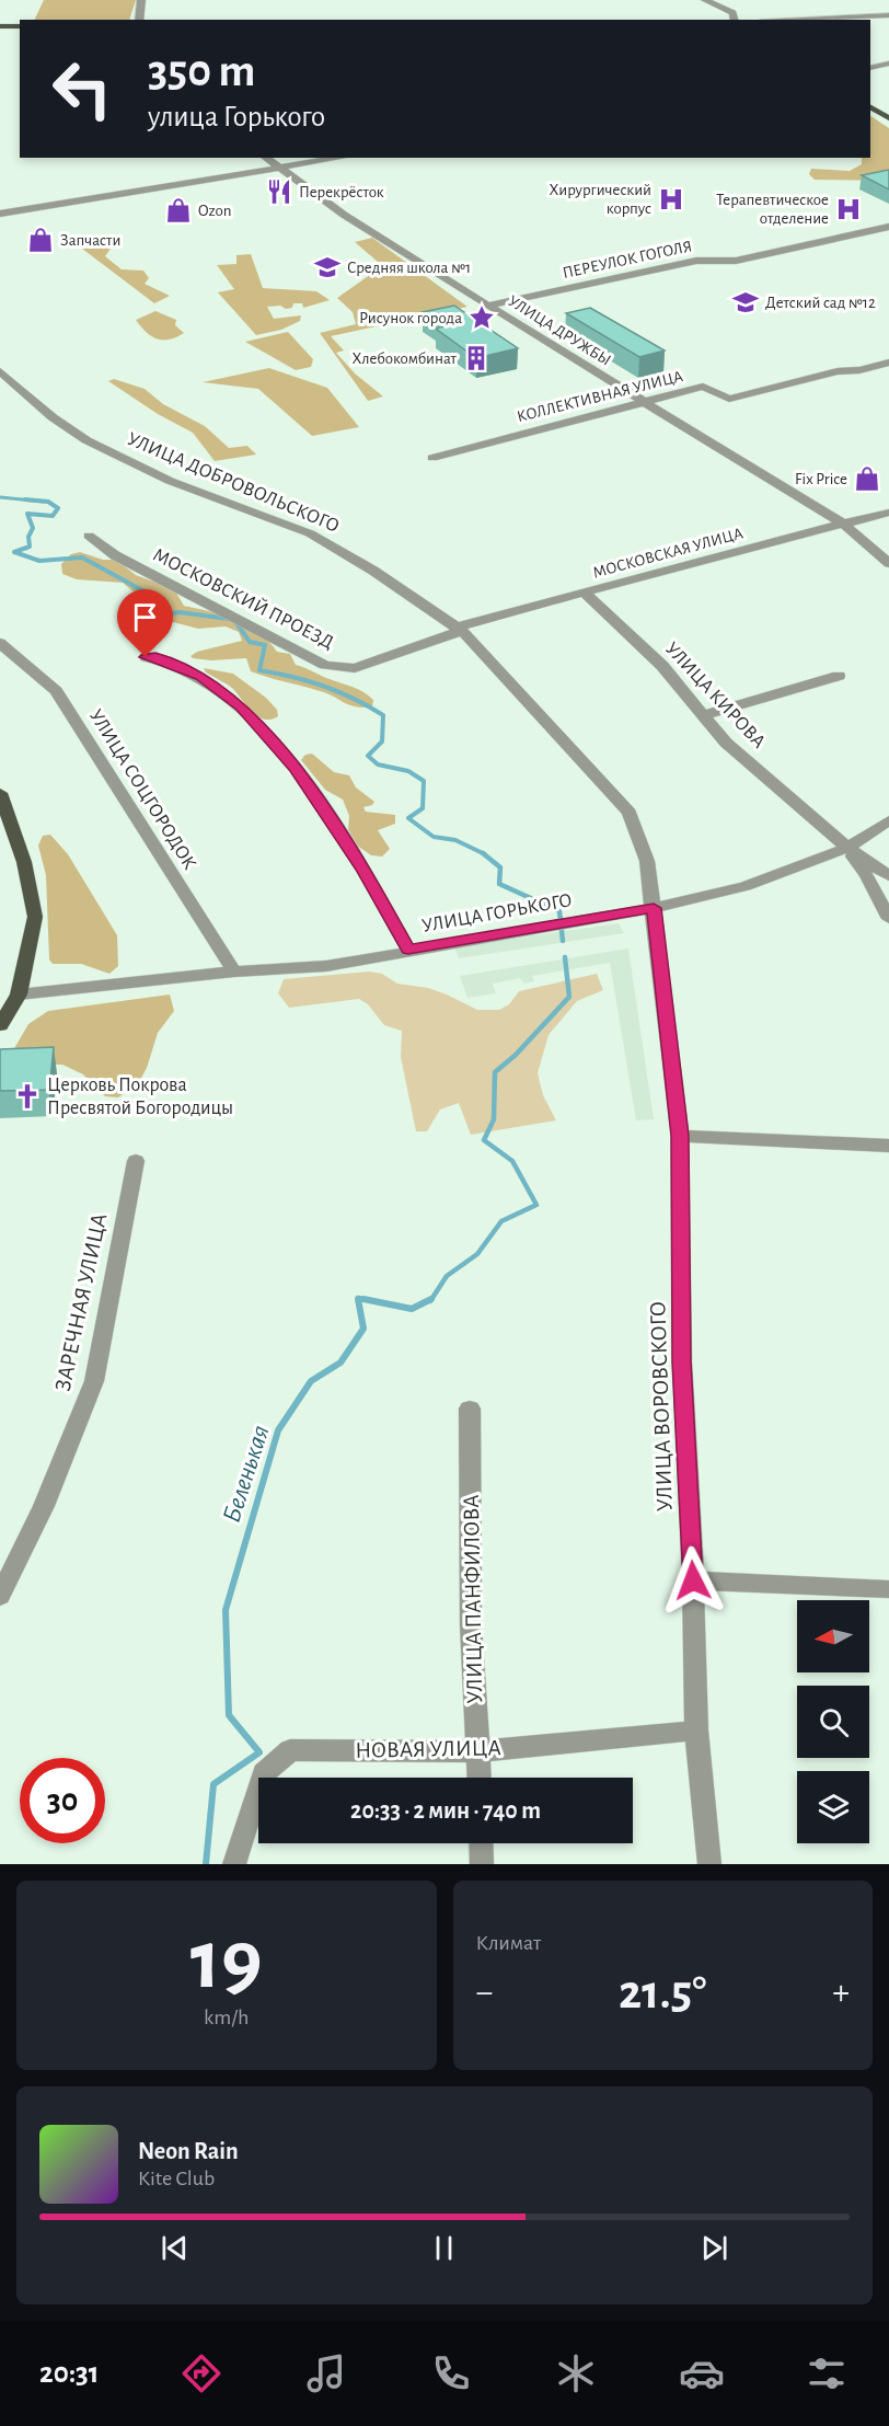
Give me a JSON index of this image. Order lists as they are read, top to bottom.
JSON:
{
  "streets": {
    "street": [
      "ПЕРЕУЛОК ГОГОЛЯ",
      "УЛИЦА ДРУЖБЫ",
      "КОЛЛЕКТИВНАЯ УЛИЦА",
      "УЛИЦА ДОБРОВОЛЬСКОГО",
      "МОСКОВСКАЯ УЛИЦА",
      "МОСКОВСКИЙ ПРОЕЗД",
      "УЛИЦА КИРОВА",
      "УЛИЦА СОЦГОРОДОК",
      "УЛИЦА ГОРЬКОГО",
      "ЗАРЕЧНАЯ УЛИЦА",
      "УЛИЦА ВОРОВСКОГО",
      "УЛИЦА ПАНФИЛОВА",
      "НОВАЯ УЛИЦА"
    ]
  },
  "crossings": [
    ["ПЕРЕУЛОК ГОГОЛЯ", "УЛИЦА ДРУЖБЫ"],
    ["УЛИЦА ДРУЖБЫ", "КОЛЛЕКТИВНАЯ УЛИЦА"],
    ["УЛИЦА ДРУЖБЫ", "МОСКОВСКАЯ УЛИЦА"],
    ["УЛИЦА ДОБРОВОЛЬСКОГО", "МОСКОВСКАЯ УЛИЦА"],
    ["УЛИЦА ДОБРОВОЛЬСКОГО", "МОСКОВСКИЙ ПРОЕЗД"],
    ["УЛИЦА ДОБРОВОЛЬСКОГО", "УЛИЦА ГОРЬКОГО"],
    ["УЛИЦА ДОБРОВОЛЬСКОГО", "УЛИЦА ВОРОВСКОГО"],
    ["МОСКОВСКАЯ УЛИЦА", "МОСКОВСКИЙ ПРОЕЗД"],
    ["МОСКОВСКАЯ УЛИЦА", "УЛИЦА КИРОВА"],
    ["УЛИЦА КИРОВА", "УЛИЦА ГОРЬКОГО"],
    ["УЛИЦА СОЦГОРОДОК", "УЛИЦА ГОРЬКОГО"],
    ["УЛИЦА ГОРЬКОГО", "УЛИЦА ВОРОВСКОГО"],
    ["УЛИЦА ВОРОВСКОГО", "НОВАЯ УЛИЦА"],
    ["УЛИЦА ПАНФИЛОВА", "НОВАЯ УЛИЦА"]
  ],
  "water": ["Беленькая"],
  "places": {
    "restaurant": ["Перекрёсток"],
    "hospital": ["Хирургический корпус", "Терапевтическое отделение"],
    "shop": ["Ozon", "Запчасти", "Fix Price"],
    "school or university": ["Средняя школа №1", "Детский сад №12"],
    "place": ["Рисунок города"],
    "building": ["Хлебокомбинат"],
    "church": ["Церковь Покрова Пресвятой Богородицы"]
  },
  "north": "left",
  "page": {
    "turn": ["350 m", "улица Горького"],
    "limit": "30",
    "trip": "20:33 · 2 мин · 740 m",
    "tile": [
      ["19", "km/h"],
      "Климат"
    ],
    "heat": ["−", "21.5°", "+"],
    "song": ["Neon Rain", "Kite Club"],
    "tabs": "20:31"
  }
}
